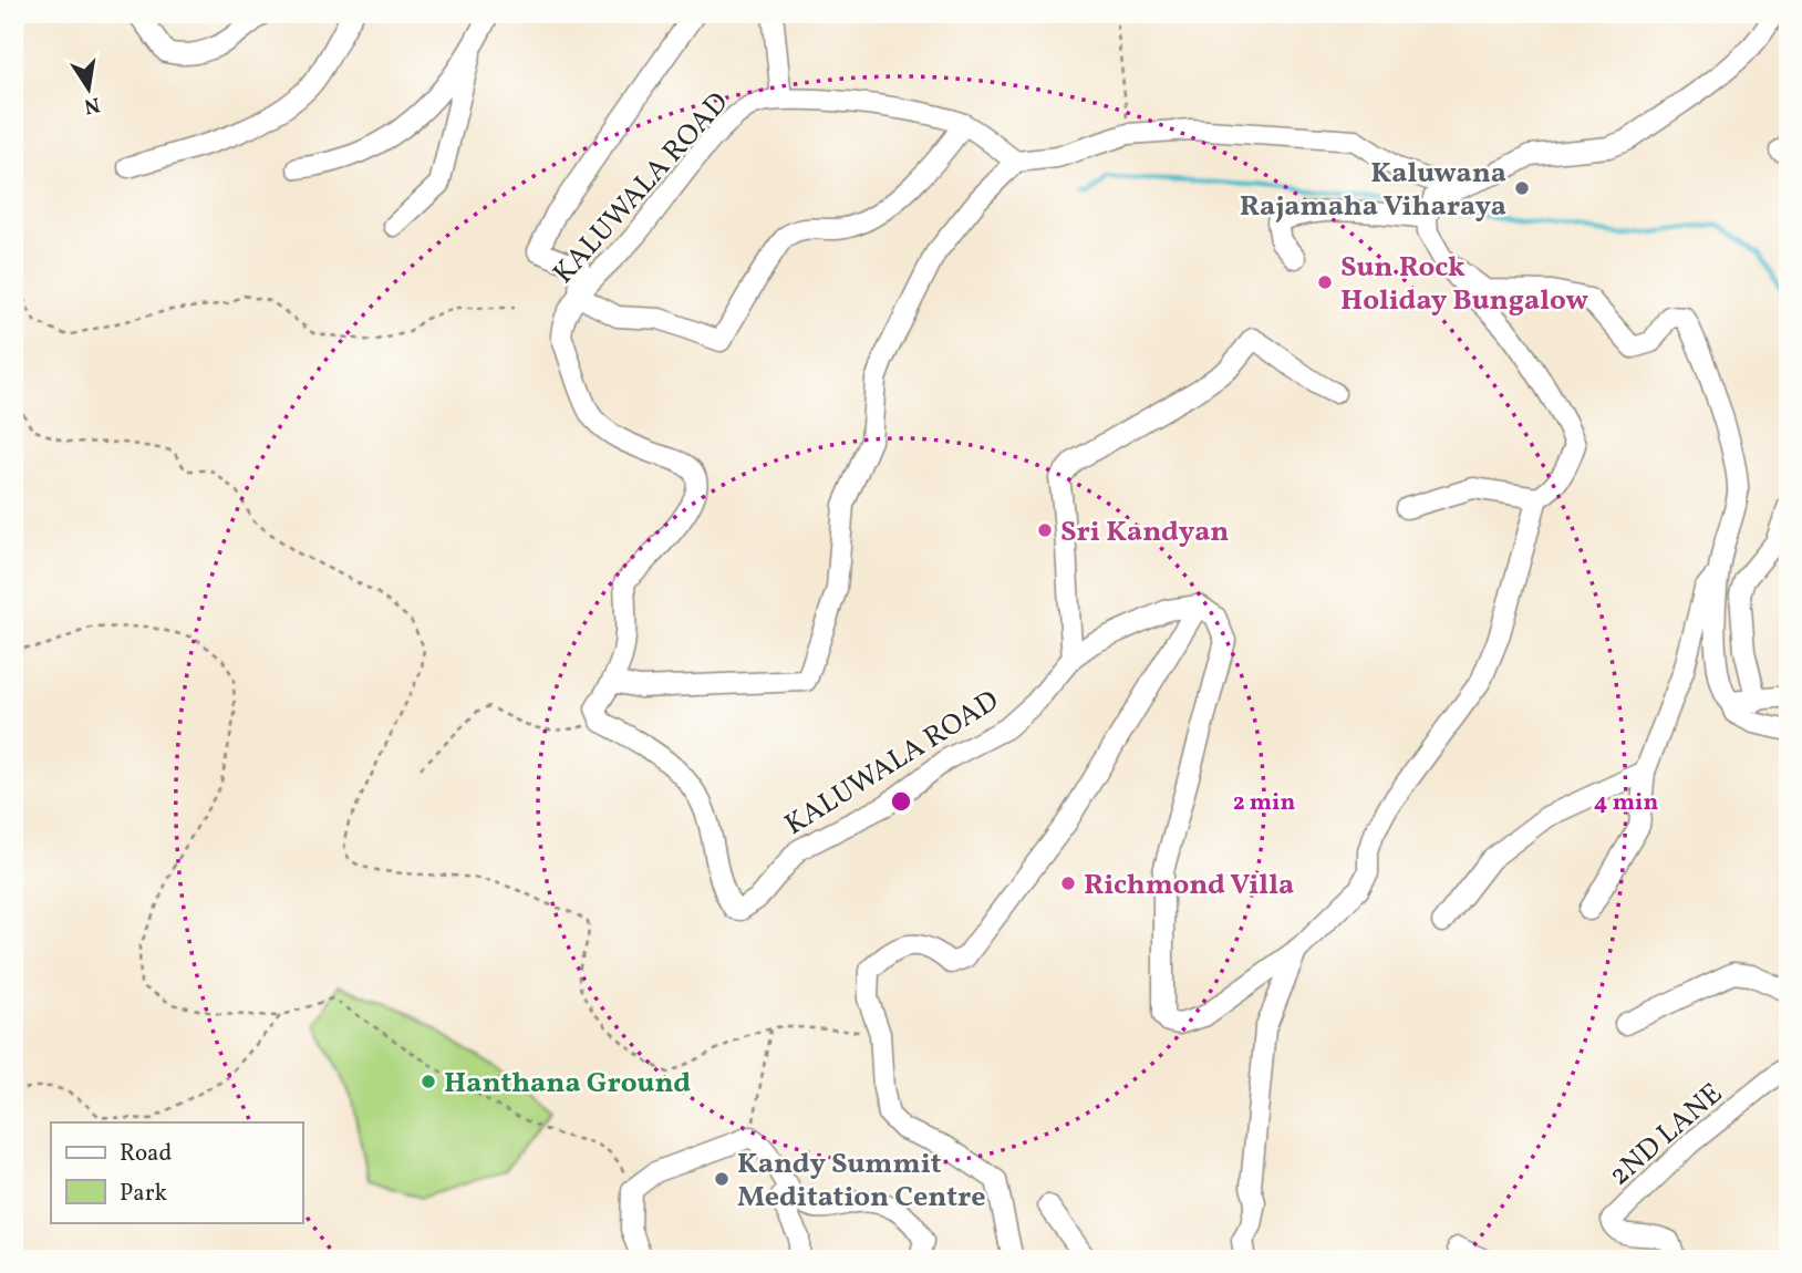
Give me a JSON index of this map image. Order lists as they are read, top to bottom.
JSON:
{
  "streets": {
    "street": ["KALUWALA ROAD", "2ND LANE"]
  },
  "places": [
    "Kaluwana Rajamaha Viharaya",
    "Sun Rock Holiday Bungalow",
    "Sri Kandyan",
    "Richmond Villa",
    "Hanthana Ground",
    "Kandy Summit Meditation Centre"
  ],
  "legend": ["Road", "Park"],
  "north": "bottom",
  "rings": ["2 min", "4 min"]
}
